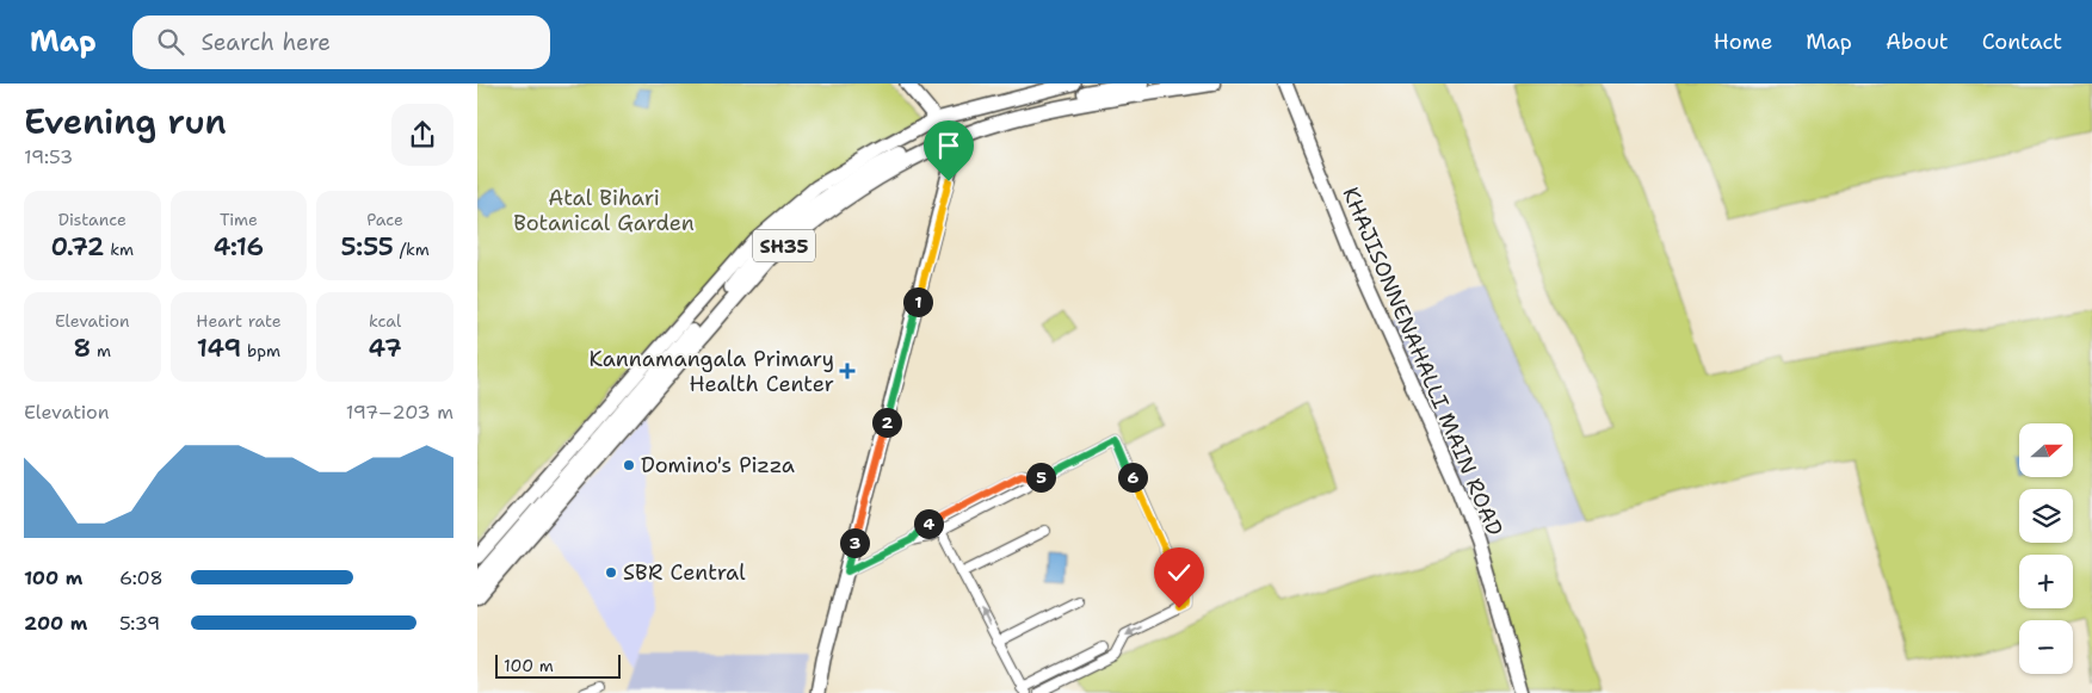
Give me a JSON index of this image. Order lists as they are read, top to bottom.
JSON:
{
  "streets": {
    "main road": ["SH35"],
    "street": ["KHAJISONNENAHALLI MAIN ROAD"]
  },
  "parks": ["Atal Bihari Botanical Garden"],
  "places": {
    "health": ["Kannamangala Primary Health Center"],
    "other": ["Domino's Pizza", "SBR Central"]
  },
  "scale_bar": "100 m",
  "north": "right",
  "page": {
    "header": "Map",
    "search": "Search here",
    "nav": [
      "Home",
      "Map",
      "About",
      "Contact"
    ],
    "heading": ["Evening run", "19:53"],
    "stats": [
      ["Distance", "0.72 km"],
      ["Time", "4:16"],
      ["Pace", "5:55 /km"],
      ["Elevation", "8 m"],
      ["Heart rate", "149 bpm"],
      ["kcal", "47"]
    ],
    "pins": [
      "1",
      "2",
      "5",
      "6",
      "4",
      "3"
    ],
    "chart": ["Elevation", "197–203 m"],
    "map_buttons": ["+", "−"],
    "list": [
      {
        "name": "100 m",
        "note": "6:08"
      },
      {
        "name": "200 m",
        "note": "5:39"
      }
    ],
    "scale": "100 m"
  }
}
